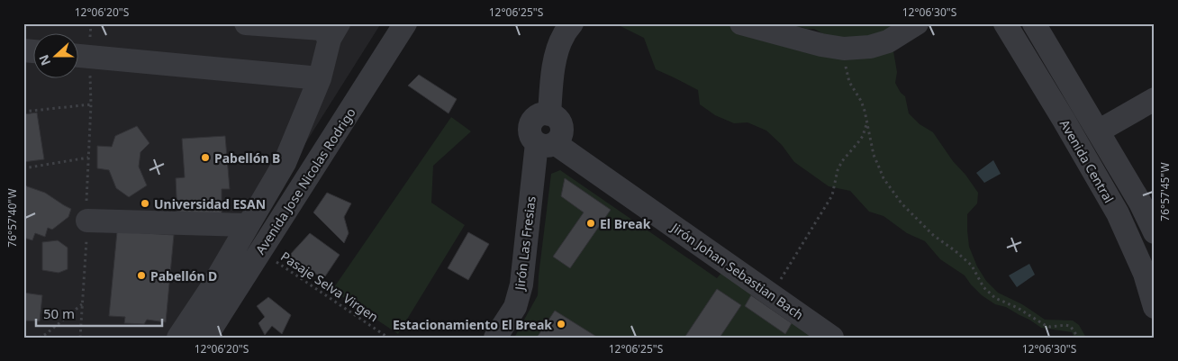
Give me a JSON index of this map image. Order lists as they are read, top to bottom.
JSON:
{
  "streets": {
    "street": [
      "Avenida Central",
      "Avenida Jose Nicolas Rodrigo",
      "Jirón Las Fresias",
      "Jirón Johan Sebastian Bach"
    ],
    "path": ["Pasaje Selva Virgen"]
  },
  "crossings": [
    ["Avenida Jose Nicolas Rodrigo", "Pasaje Selva Virgen"],
    ["Jirón Las Fresias", "Jirón Johan Sebastian Bach"]
  ],
  "places": [
    "Pabellón B",
    "Universidad ESAN",
    "El Break",
    "Pabellón D",
    "Estacionamiento El Break"
  ],
  "scale_bar": "50 m",
  "north": "left",
  "coordinates": [
    "12°06'20\"S",
    "12°06'25\"S",
    "12°06'30\"S",
    "76°57'45\"W",
    "76°57'40\"W"
  ]
}
